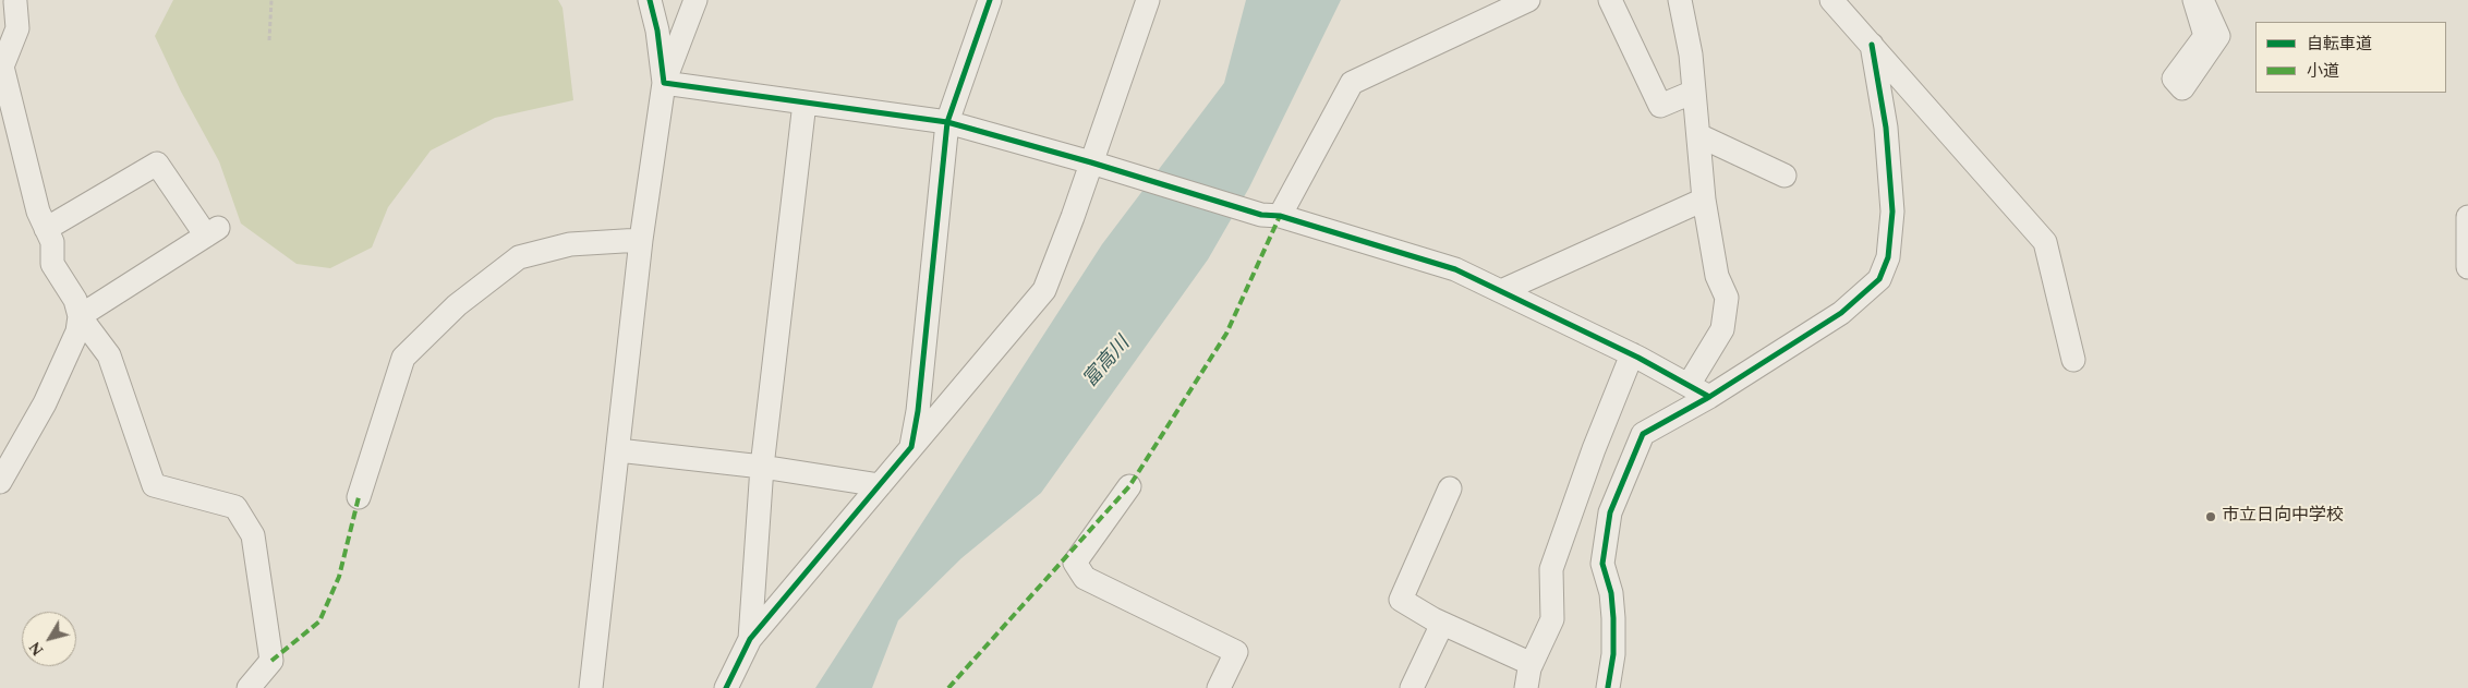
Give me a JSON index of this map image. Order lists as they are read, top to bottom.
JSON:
{
  "water": ["富高川"],
  "places": ["市立日向中学校"],
  "legend": ["自転車道", "小道"],
  "north": "bottom left"
}
